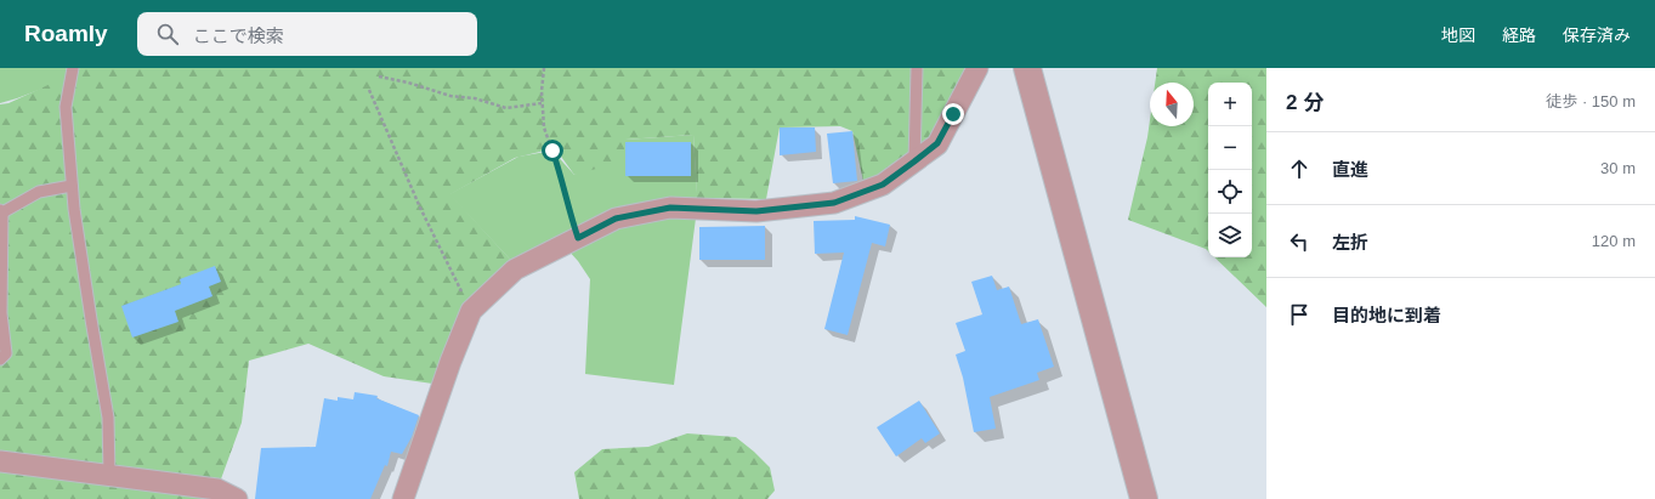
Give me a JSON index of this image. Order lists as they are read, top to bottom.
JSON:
{
  "north": "top",
  "page": {
    "header": "Roamly",
    "search": "ここで検索",
    "nav": ["地図", "経路", "保存済み"],
    "heading": ["2 分", "徒歩 · 150 m"],
    "map_buttons": ["+", "−"],
    "list": [
      ["直進", "30 m"],
      ["左折", "120 m"],
      "目的地に到着"
    ]
  }
}
